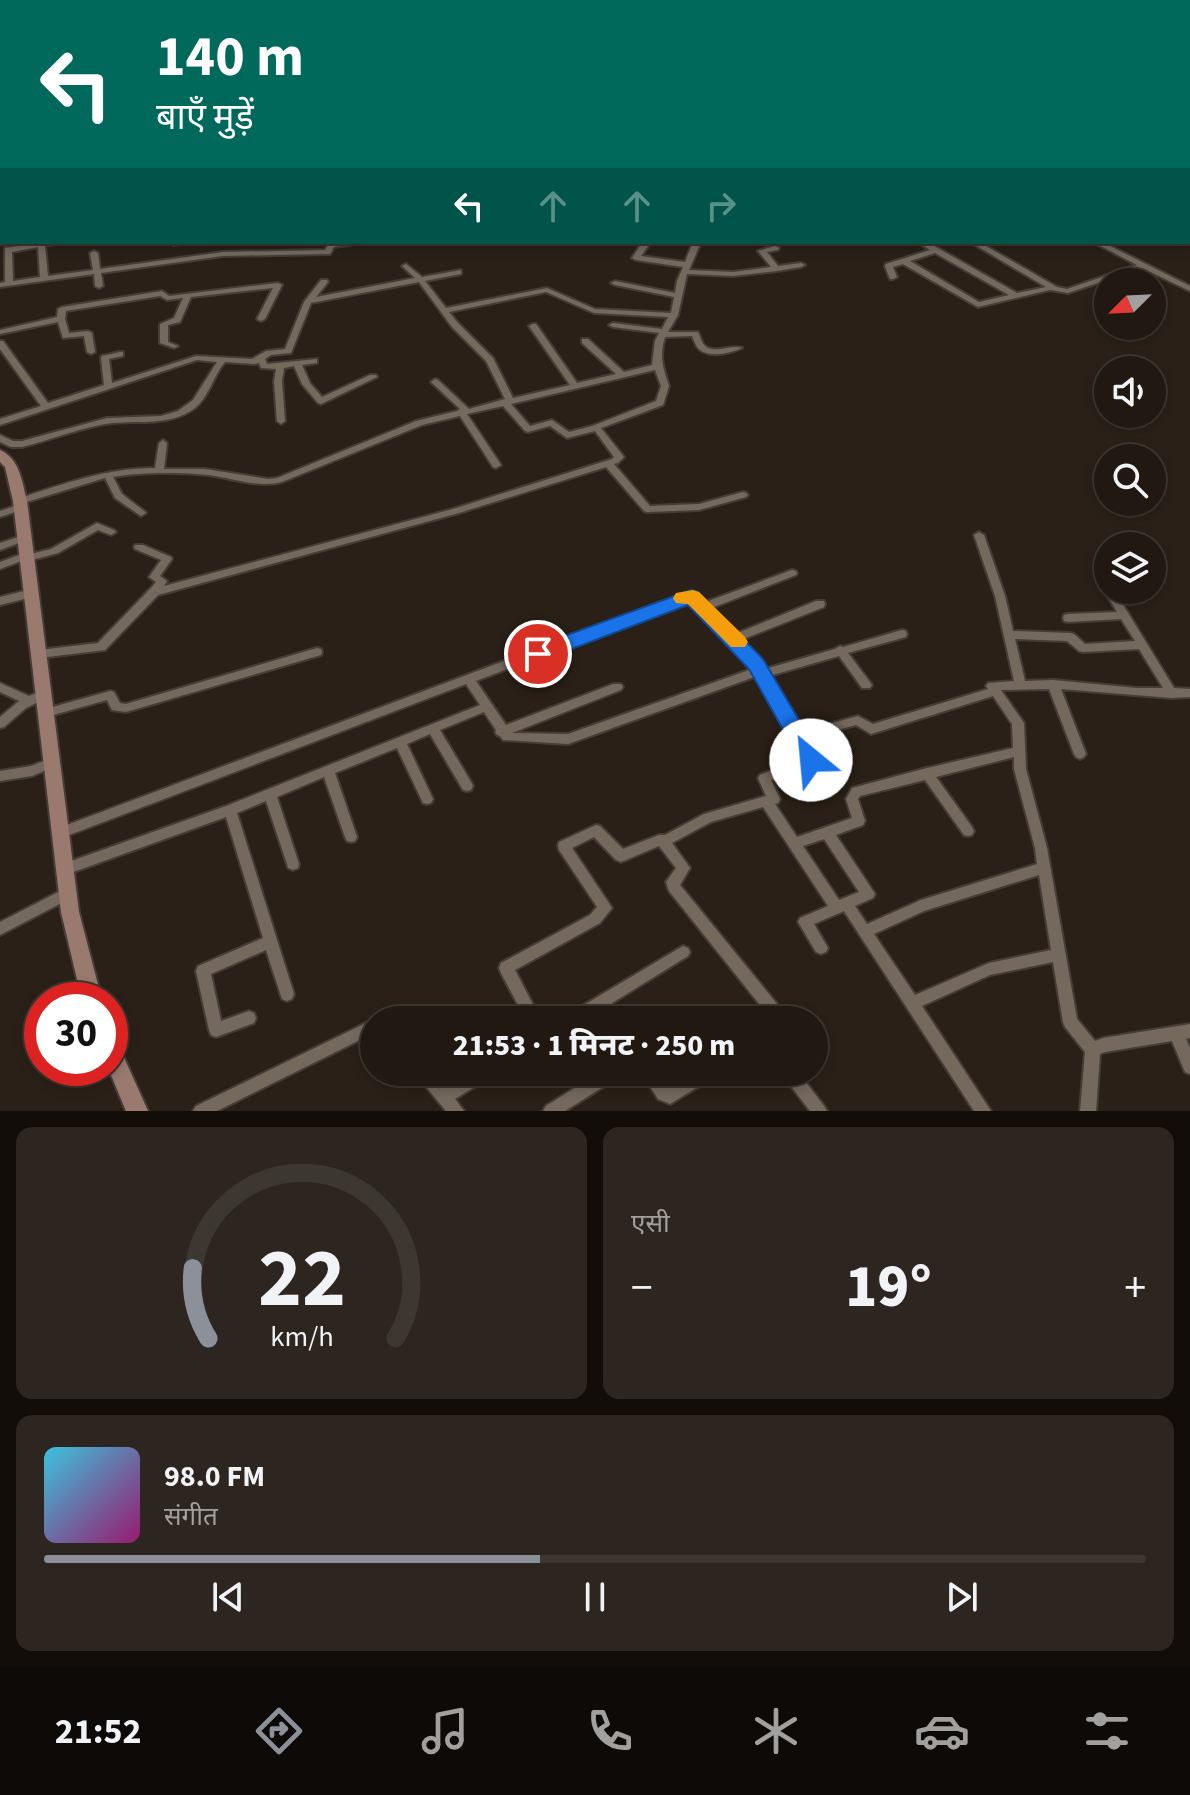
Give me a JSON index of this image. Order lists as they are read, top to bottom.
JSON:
{
  "north": "bottom left",
  "page": {
    "turn": ["140 m", "बाएँ मुड़ें"],
    "limit": "30",
    "trip": "21:53 · 1 मिनट · 250 m",
    "tile": "एसी",
    "heat": ["−", "19°", "+"],
    "song": ["98.0 FM", "संगीत"],
    "tabs": "21:52",
    "gauge": ["22", "km/h"]
  }
}
